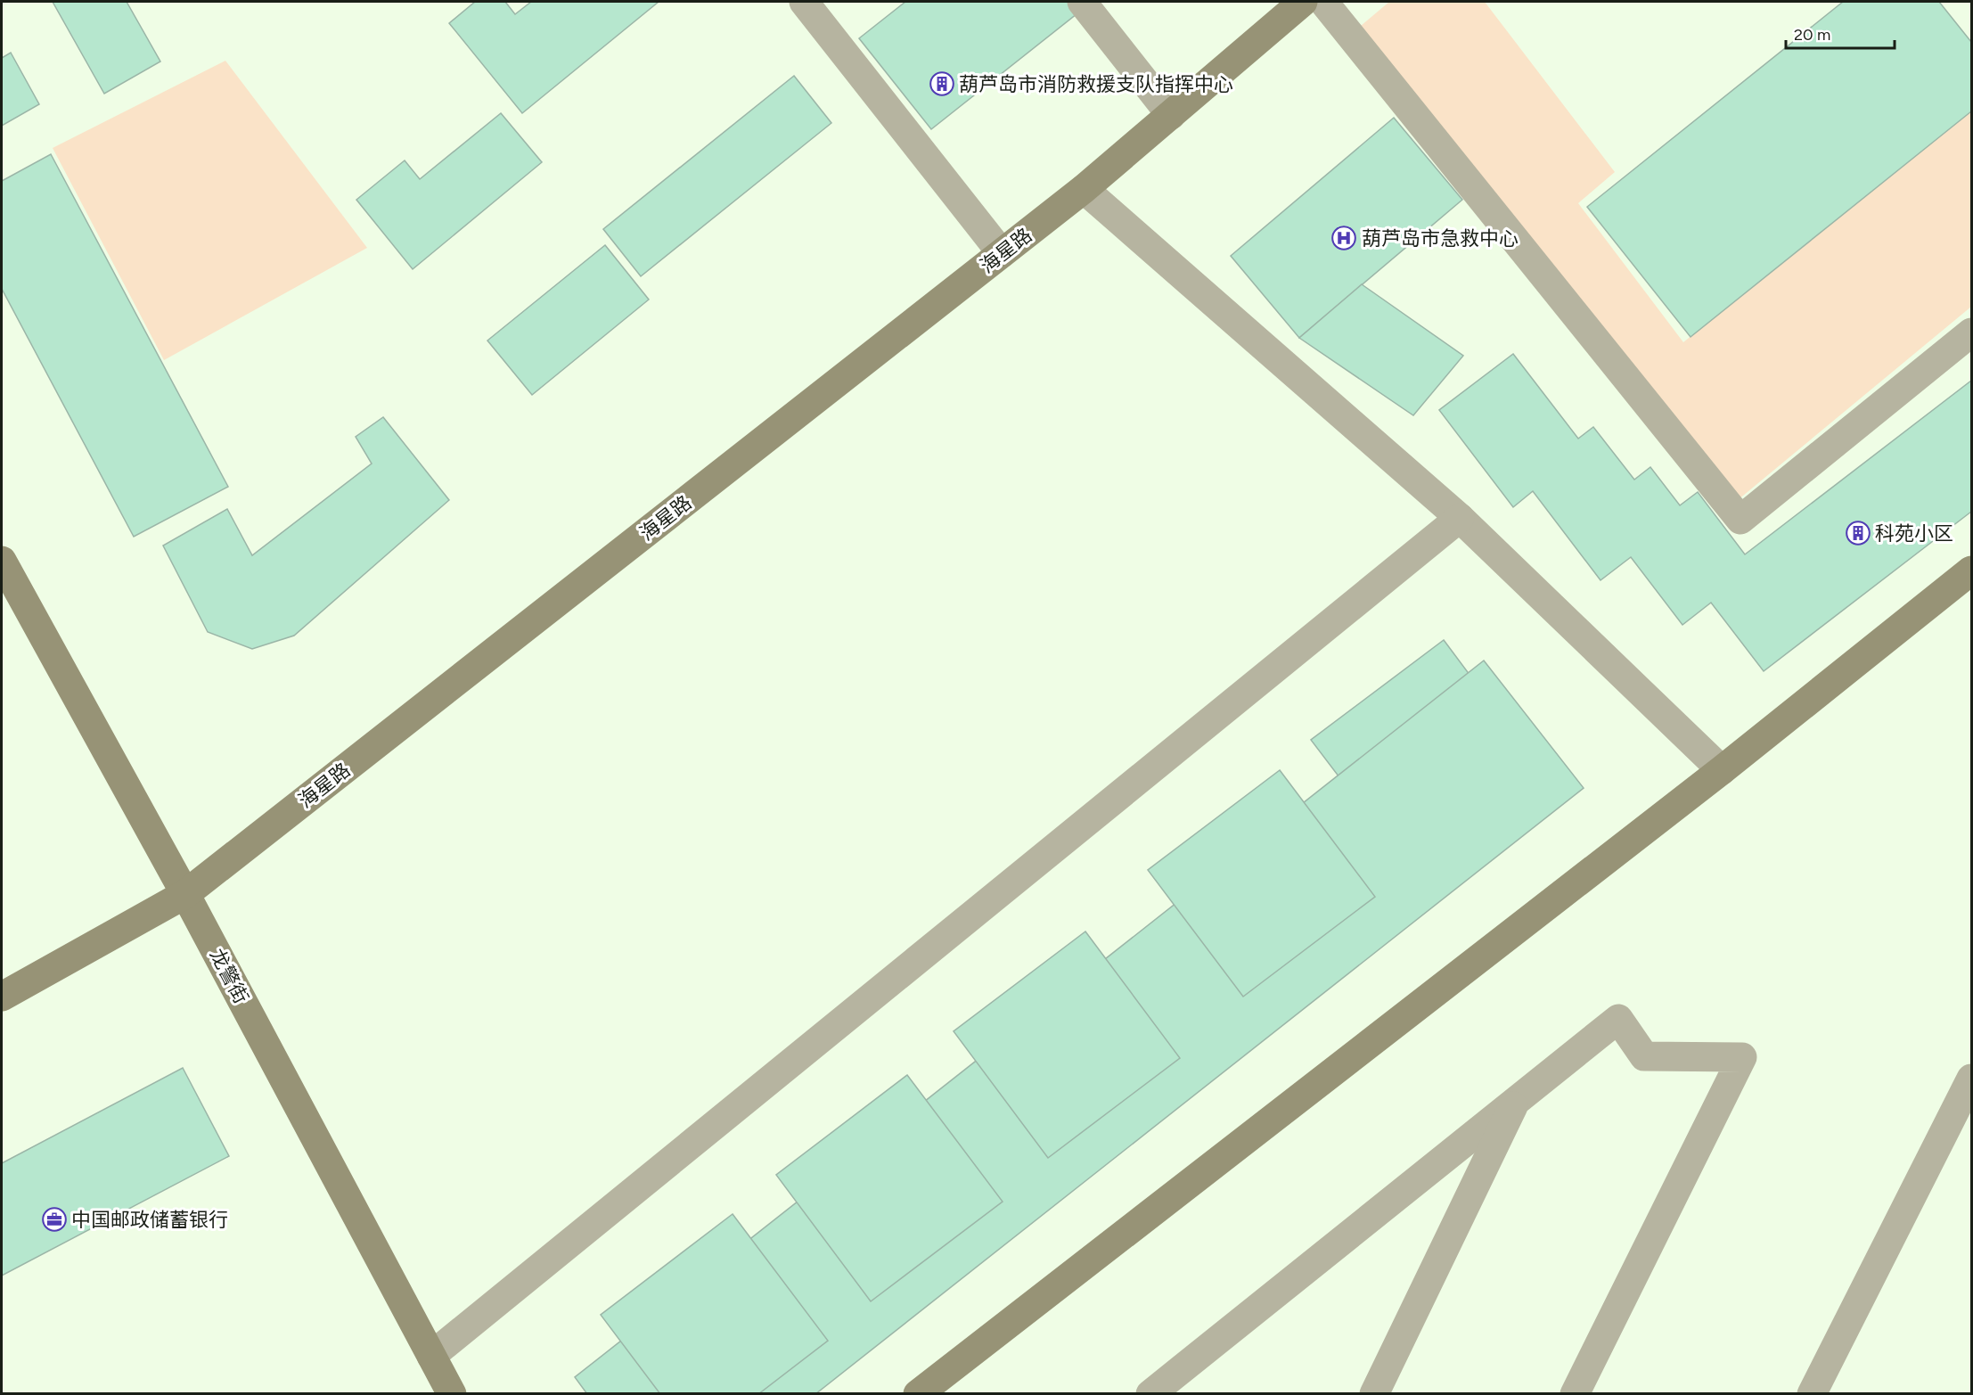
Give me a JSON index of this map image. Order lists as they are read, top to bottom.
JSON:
{
  "streets": {
    "street": ["海星路", "龙警街"]
  },
  "crossings": [
    ["海星路", "龙警街"]
  ],
  "places": {
    "building": ["葫芦岛市消防救援支队指挥中心", "科苑小区"],
    "hospital": ["葫芦岛市急救中心"],
    "office": ["中国邮政储蓄银行"]
  },
  "scale_bar": "20 m"
}
